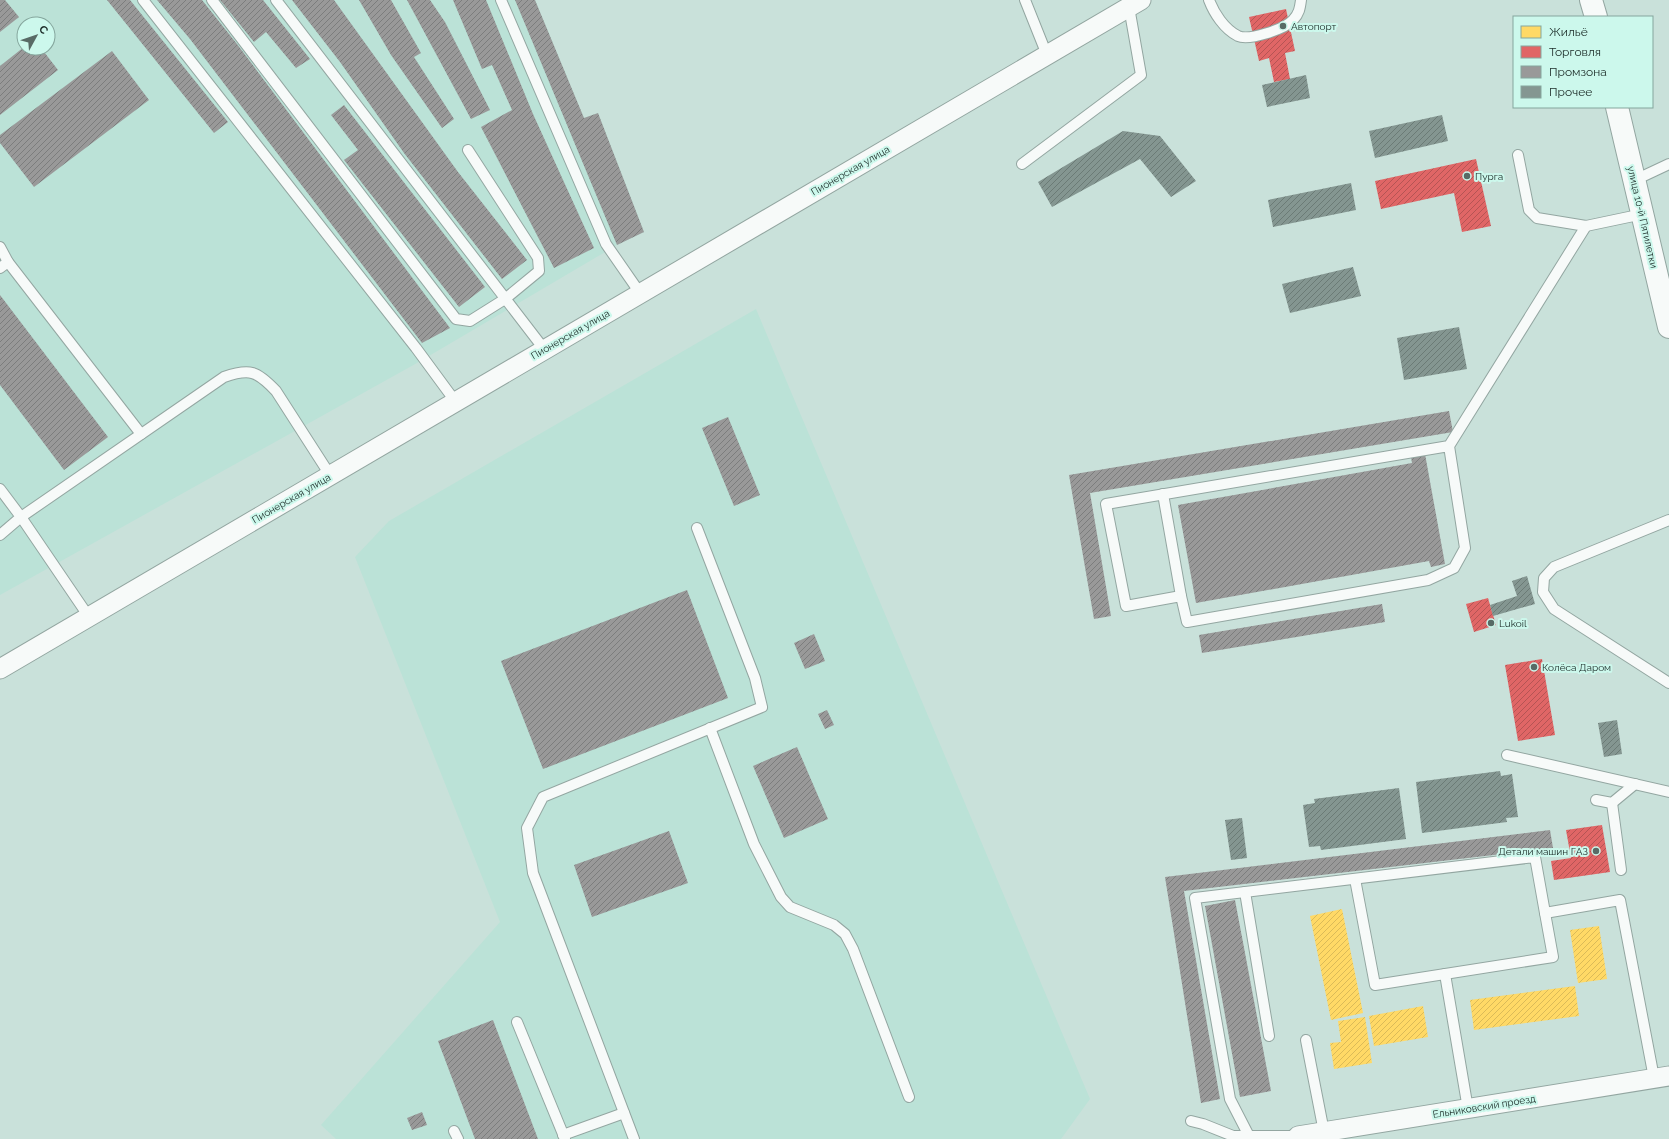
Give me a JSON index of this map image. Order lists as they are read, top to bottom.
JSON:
{
  "streets": {
    "main road": ["улица 10-й Пятилетки"],
    "street": ["Пионерская улица", "Ельниковский проезд"]
  },
  "places": [
    "Автопорт",
    "Пурга",
    "Lukoil",
    "Колёса Даром",
    "Детали машин ГАЗ"
  ],
  "legend": [
    "Жильё",
    "Торговля",
    "Промзона",
    "Прочее"
  ],
  "north": "top right"
}
